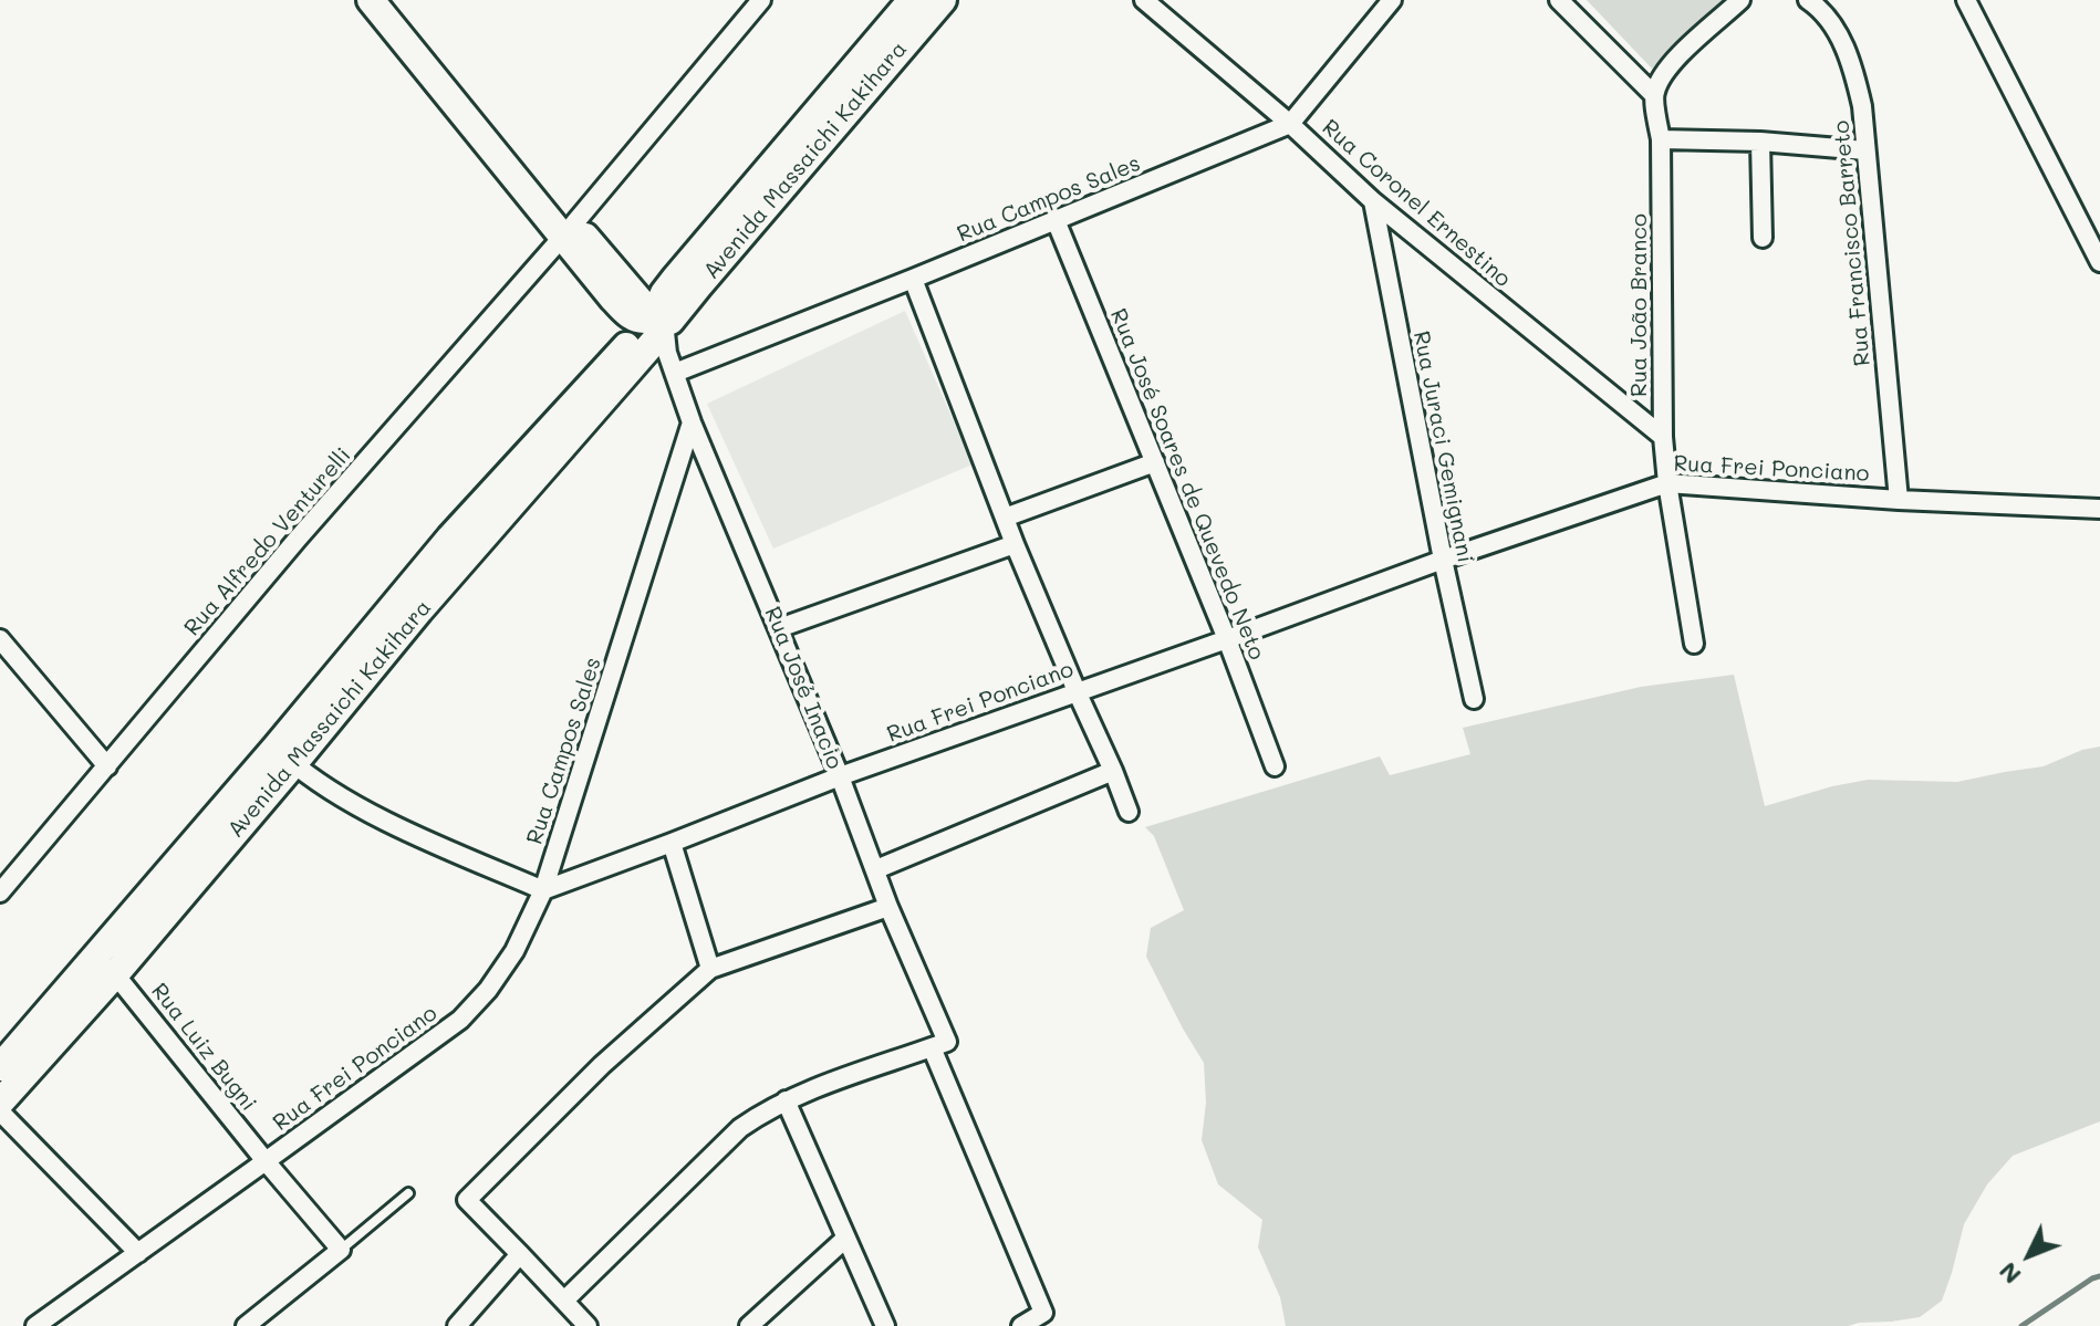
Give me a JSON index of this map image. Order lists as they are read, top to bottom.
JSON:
{
  "streets": {
    "street": [
      "Avenida Massaichi Kakihara",
      "Rua Campos Sales",
      "Rua Coronel Ernestino",
      "Rua Francisco Barreto",
      "Rua João Branco",
      "Rua Juraci Gemignani",
      "Rua Frei Ponciano",
      "Rua José Soares de Quevedo Neto",
      "Rua Alfredo Venturelli",
      "Rua José Inacio",
      "Rua Luiz Bugni"
    ]
  },
  "crossings": [
    ["Avenida Massaichi Kakihara", "Rua José Inacio"],
    ["Avenida Massaichi Kakihara", "Rua Luiz Bugni"],
    ["Rua Campos Sales", "Rua Coronel Ernestino"],
    ["Rua Campos Sales", "Rua Frei Ponciano"],
    ["Rua Campos Sales", "Rua José Soares de Quevedo Neto"],
    ["Rua Campos Sales", "Rua José Inacio"],
    ["Rua Coronel Ernestino", "Rua João Branco"],
    ["Rua Coronel Ernestino", "Rua Juraci Gemignani"],
    ["Rua Francisco Barreto", "Rua Frei Ponciano"],
    ["Rua João Branco", "Rua Frei Ponciano"],
    ["Rua Juraci Gemignani", "Rua Frei Ponciano"],
    ["Rua Frei Ponciano", "Rua José Soares de Quevedo Neto"],
    ["Rua Frei Ponciano", "Rua José Inacio"],
    ["Rua Frei Ponciano", "Rua Luiz Bugni"],
    ["Rua Alfredo Venturelli", "Rua José Inacio"]
  ],
  "north": "bottom left"
}
